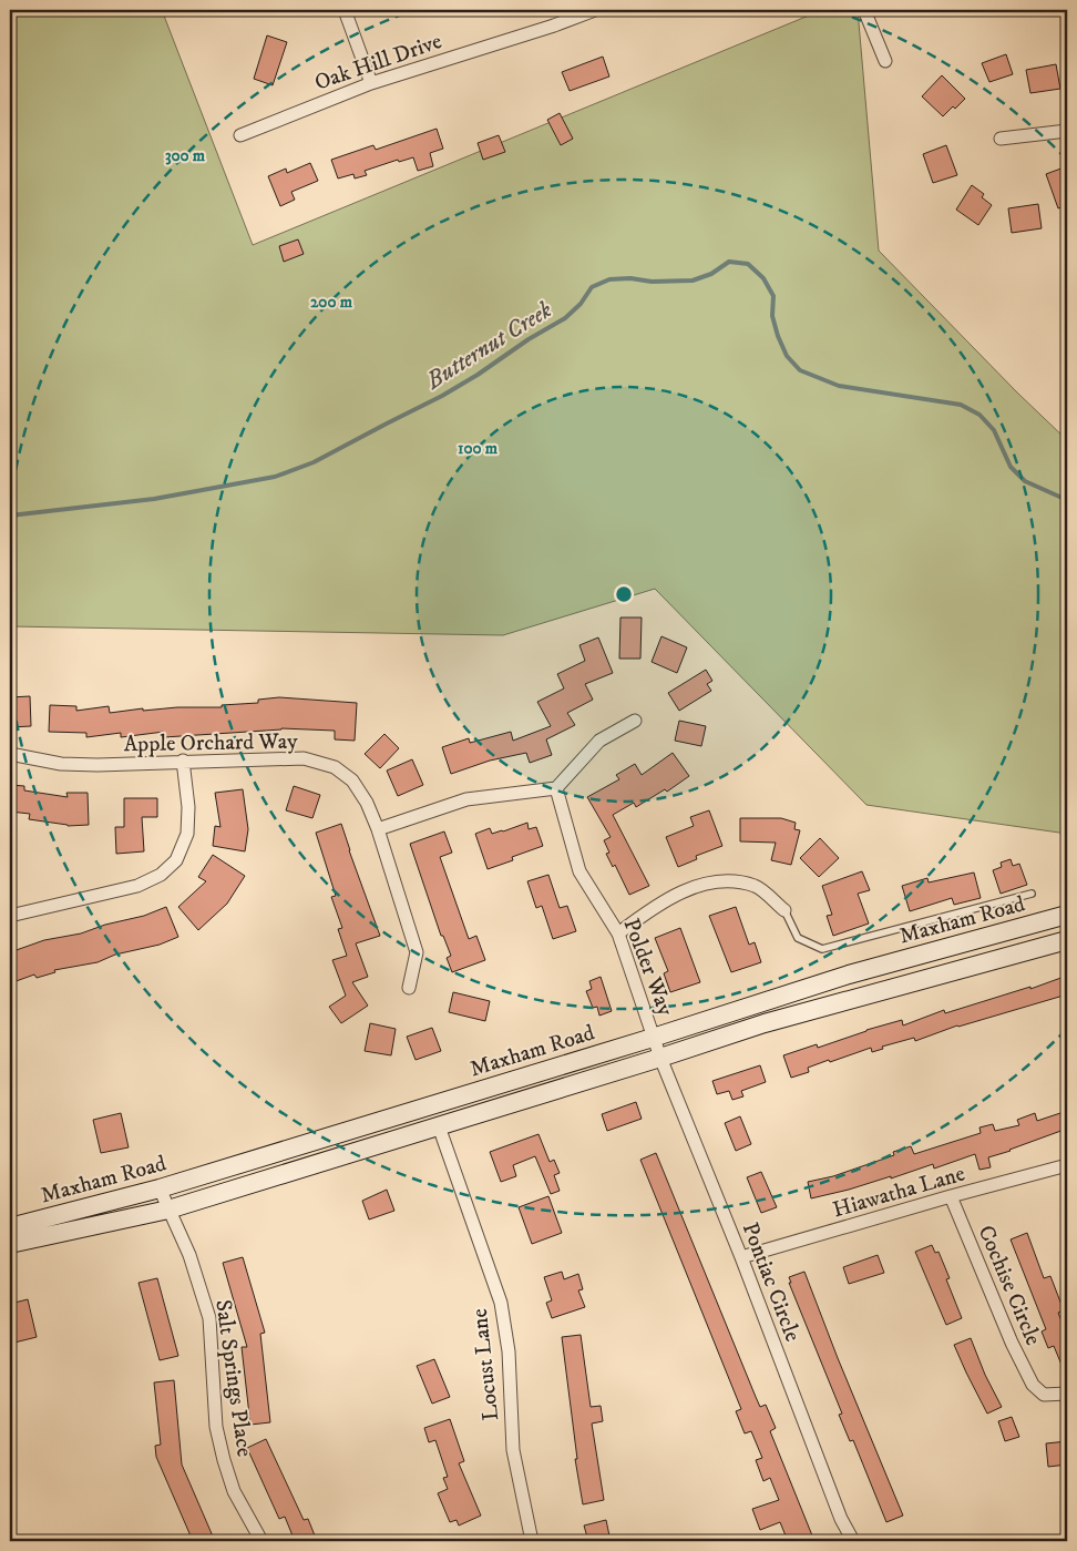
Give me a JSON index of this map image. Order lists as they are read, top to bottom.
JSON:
{
  "streets": {
    "main road": ["Maxham Road"],
    "street": [
      "Oak Hill Drive",
      "Apple Orchard Way",
      "Polder Way",
      "Hiawatha Lane",
      "Pontiac Circle",
      "Cochise Circle",
      "Locust Lane",
      "Salt Springs Place"
    ]
  },
  "crossings": [
    ["Maxham Road", "Polder Way"],
    ["Maxham Road", "Pontiac Circle"],
    ["Maxham Road", "Locust Lane"],
    ["Maxham Road", "Salt Springs Place"],
    ["Polder Way", "Pontiac Circle"],
    ["Hiawatha Lane", "Pontiac Circle"],
    ["Hiawatha Lane", "Cochise Circle"]
  ],
  "water": ["Butternut Creek"],
  "rings": ["300 m", "200 m", "100 m"]
}
